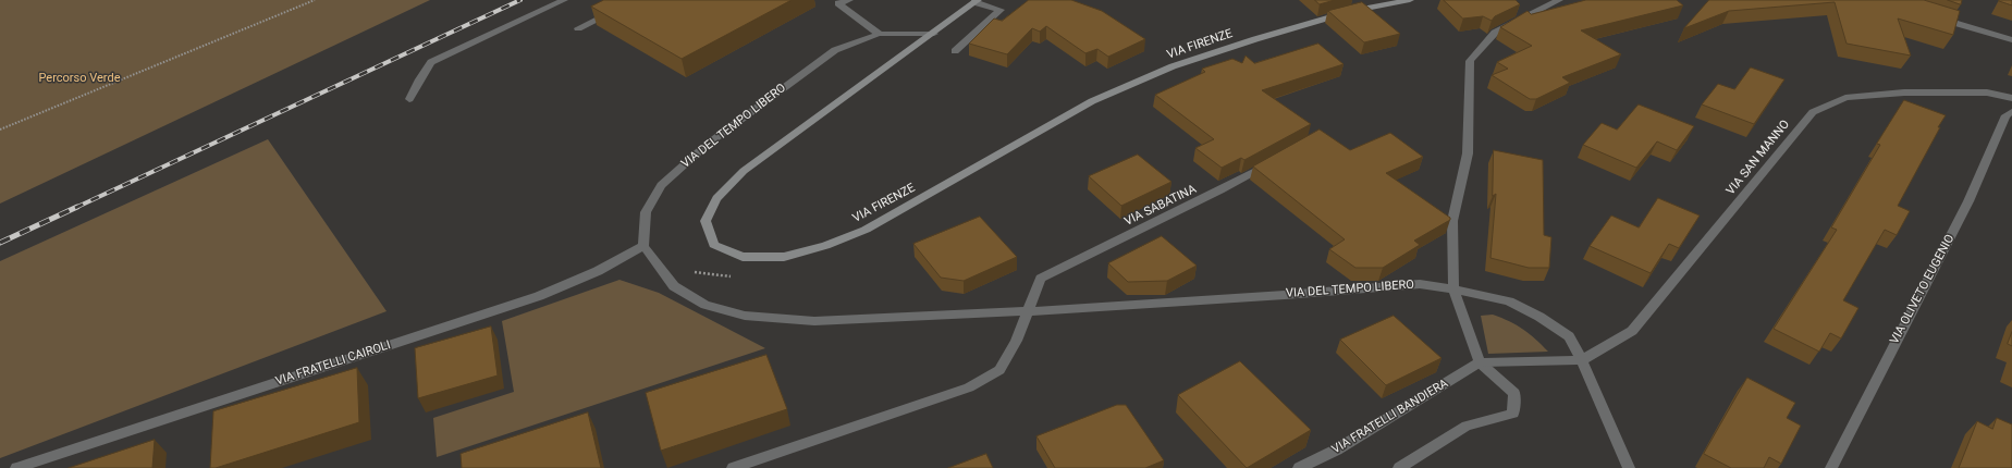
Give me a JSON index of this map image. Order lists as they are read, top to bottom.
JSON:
{
  "streets": {
    "main road": ["VIA FIRENZE"],
    "street": [
      "VIA DEL TEMPO LIBERO",
      "VIA SAN MANNO",
      "VIA SABATINA",
      "VIA OLIVETO EUGENIO",
      "VIA FRATELLI CAIROLI",
      "VIA FRATELLI BANDIERA"
    ]
  },
  "crossings": [
    ["VIA FIRENZE", "VIA DEL TEMPO LIBERO"],
    ["VIA DEL TEMPO LIBERO", "VIA SAN MANNO"],
    ["VIA DEL TEMPO LIBERO", "VIA SABATINA"],
    ["VIA DEL TEMPO LIBERO", "VIA FRATELLI CAIROLI"]
  ],
  "parks": ["Percorso Verde"]
}
